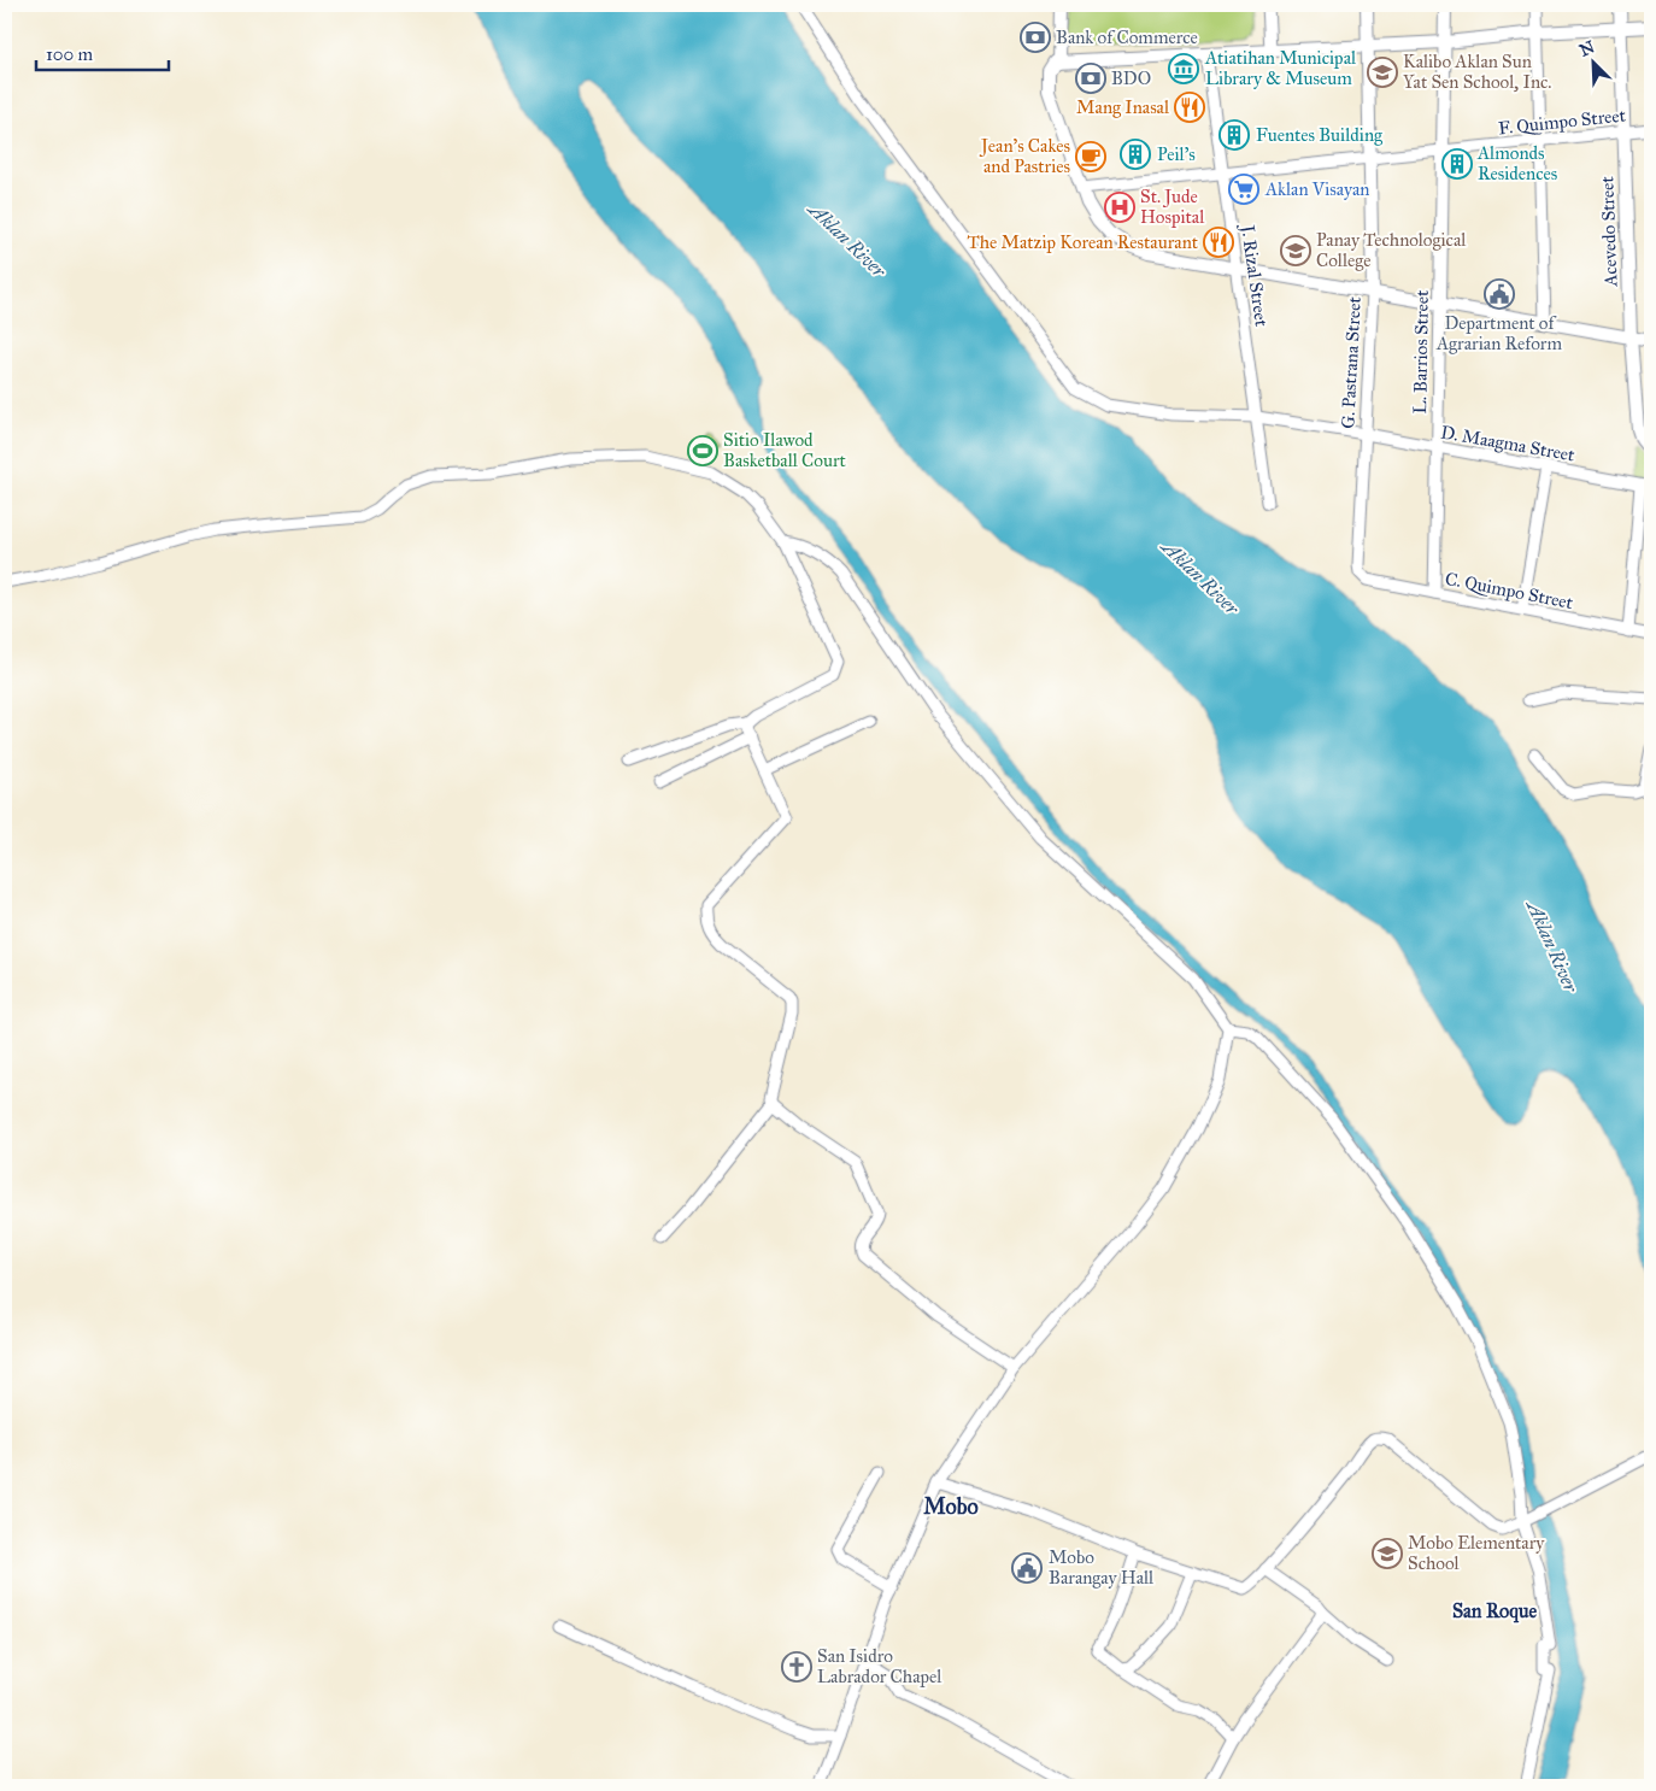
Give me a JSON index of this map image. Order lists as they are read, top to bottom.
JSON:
{
  "streets": {
    "street": [
      "F. Quimpo Street",
      "Acevedo Street",
      "J. Rizal Street",
      "L. Barrios Street",
      "G. Pastrana Street",
      "D. Maagma Street",
      "C. Quimpo Street"
    ]
  },
  "crossings": [
    ["F. Quimpo Street", "Acevedo Street"],
    ["F. Quimpo Street", "J. Rizal Street"],
    ["F. Quimpo Street", "L. Barrios Street"],
    ["F. Quimpo Street", "G. Pastrana Street"],
    ["J. Rizal Street", "D. Maagma Street"],
    ["L. Barrios Street", "D. Maagma Street"],
    ["L. Barrios Street", "C. Quimpo Street"],
    ["G. Pastrana Street", "D. Maagma Street"],
    ["G. Pastrana Street", "C. Quimpo Street"]
  ],
  "districts": ["Mobo", "San Roque"],
  "water": ["Aklan River"],
  "places": {
    "bank": ["Bank of Commerce", "BDO"],
    "museum": ["Atiatihan Municipal Library & Museum"],
    "school or university": ["Kalibo Aklan Sun Yat Sen School, Inc.", "Panay Technological College", "Mobo Elementary School"],
    "restaurant": ["Mang Inasal", "The Matzip Korean Restaurant"],
    "building": ["Fuentes Building", "Peil's", "Almonds Residences"],
    "cafe": ["Jean's Cakes and Pastries"],
    "supermarket": ["Aklan Visayan"],
    "hospital": ["St. Jude Hospital"],
    "public building": ["Department of Agrarian Reform", "Mobo Barangay Hall"],
    "sports": ["Sitio Ilawod Basketball Court"],
    "church": ["San Isidro Labrador Chapel"]
  },
  "scale_bar": "100 m",
  "north": "top left"
}
